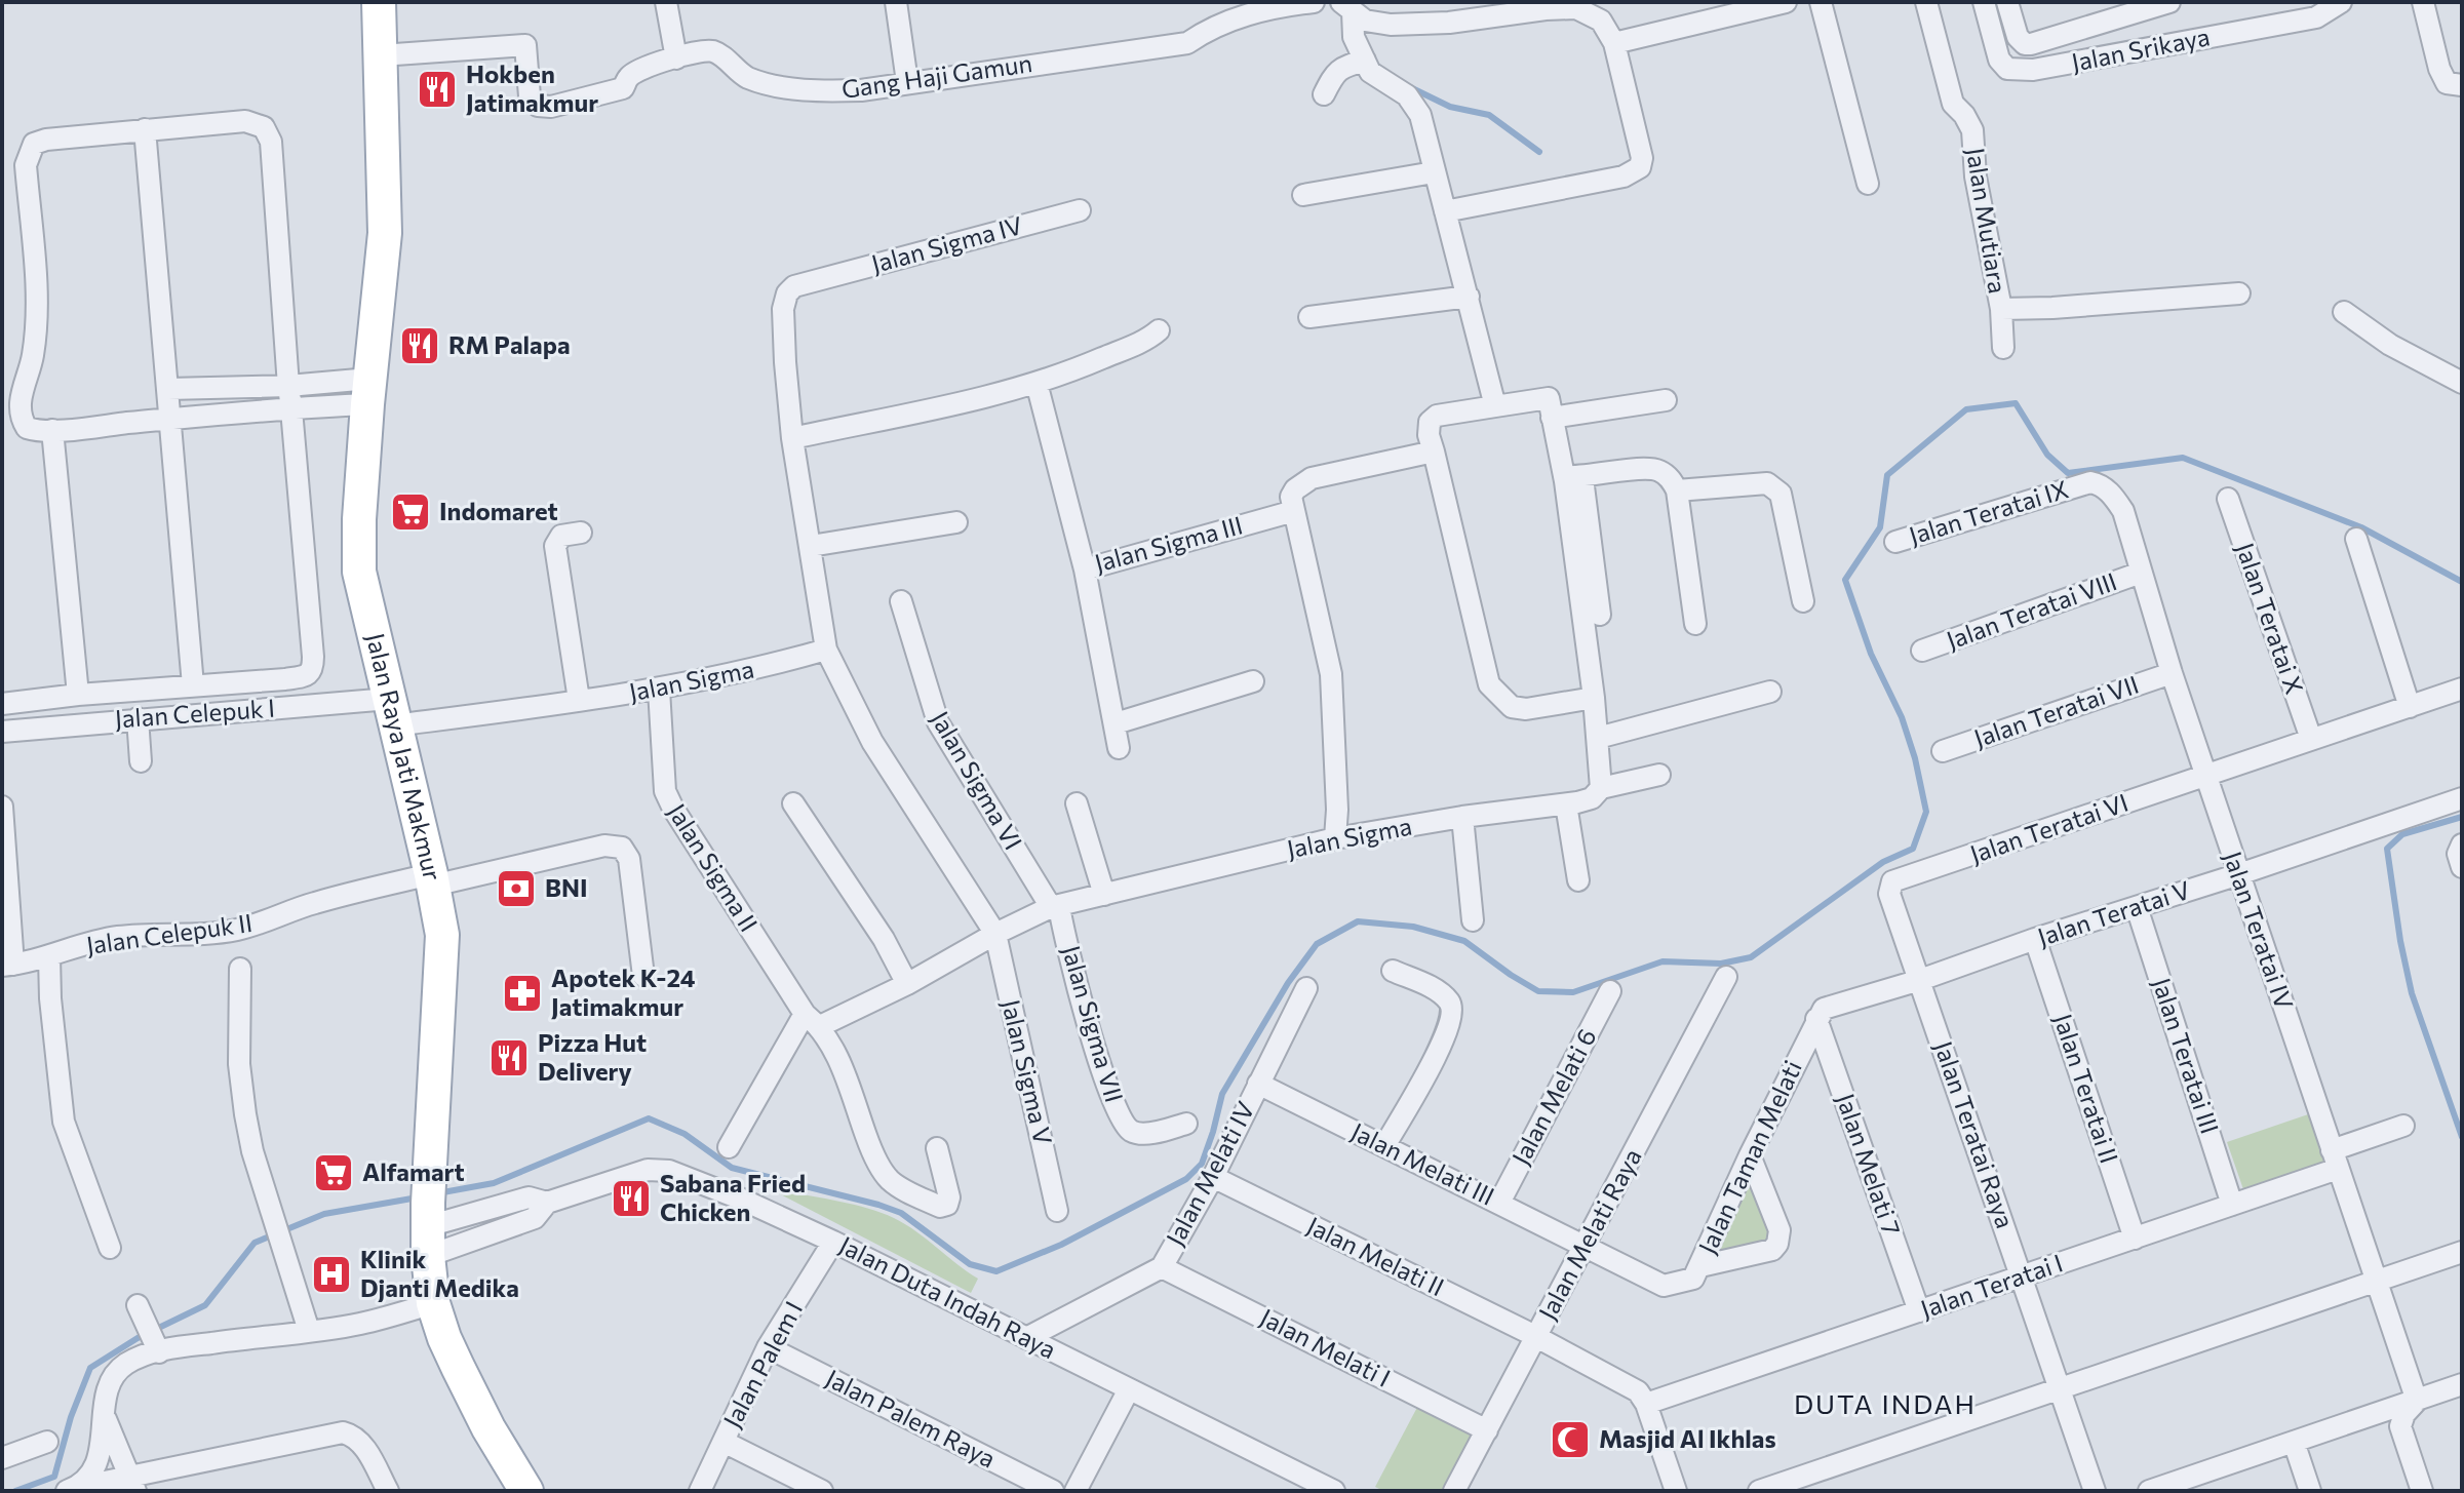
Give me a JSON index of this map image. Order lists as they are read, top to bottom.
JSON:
{
  "streets": {
    "main road": ["Jalan Raya Jati Makmur"],
    "street": [
      "Jalan Srikaya",
      "Gang Haji Gamun",
      "Jalan Mutiara",
      "Jalan Sigma IV",
      "Jalan Teratai IX",
      "Jalan Sigma III",
      "Jalan Teratai VIII",
      "Jalan Teratai X",
      "Jalan Sigma",
      "Jalan Teratai VII",
      "Jalan Celepuk I",
      "Jalan Sigma VI",
      "Jalan Teratai VI",
      "Jalan Sigma II",
      "Jalan Teratai V",
      "Jalan Teratai IV",
      "Jalan Celepuk II",
      "Jalan Sigma VII",
      "Jalan Teratai III",
      "Jalan Sigma V",
      "Jalan Teratai II",
      "Jalan Melati 6",
      "Jalan Teratai Raya",
      "Jalan Taman Melati",
      "Jalan Melati III",
      "Jalan Melati 7",
      "Jalan Melati IV",
      "Jalan Melati Raya",
      "Jalan Melati II",
      "Jalan Teratai I",
      "Jalan Duta Indah Raya",
      "Jalan Melati I",
      "Jalan Palem I",
      "Jalan Palem Raya"
    ]
  },
  "crossings": [
    ["Gang Haji Gamun", "Jalan Raya Jati Makmur"],
    ["Jalan Teratai IX", "Jalan Teratai IV"],
    ["Jalan Teratai VIII", "Jalan Teratai IV"],
    ["Jalan Teratai X", "Jalan Teratai VI"],
    ["Jalan Sigma", "Jalan Celepuk I"],
    ["Jalan Sigma", "Jalan Raya Jati Makmur"],
    ["Jalan Sigma", "Jalan Sigma VI"],
    ["Jalan Sigma", "Jalan Sigma II"],
    ["Jalan Sigma", "Jalan Sigma VII"],
    ["Jalan Sigma", "Jalan Sigma V"],
    ["Jalan Teratai VII", "Jalan Teratai IV"],
    ["Jalan Celepuk I", "Jalan Raya Jati Makmur"],
    ["Jalan Raya Jati Makmur", "Jalan Celepuk II"],
    ["Jalan Raya Jati Makmur", "Jalan Duta Indah Raya"],
    ["Jalan Sigma VI", "Jalan Sigma VII"],
    ["Jalan Teratai VI", "Jalan Teratai IV"],
    ["Jalan Teratai VI", "Jalan Teratai Raya"],
    ["Jalan Teratai V", "Jalan Teratai IV"],
    ["Jalan Teratai V", "Jalan Teratai III"],
    ["Jalan Teratai V", "Jalan Teratai II"],
    ["Jalan Teratai V", "Jalan Teratai Raya"],
    ["Jalan Teratai V", "Jalan Taman Melati"],
    ["Jalan Teratai V", "Jalan Melati 7"],
    ["Jalan Teratai IV", "Jalan Teratai I"],
    ["Jalan Teratai III", "Jalan Teratai I"],
    ["Jalan Teratai II", "Jalan Teratai I"],
    ["Jalan Melati 6", "Jalan Melati III"],
    ["Jalan Teratai Raya", "Jalan Teratai I"],
    ["Jalan Taman Melati", "Jalan Melati III"],
    ["Jalan Taman Melati", "Jalan Melati 7"],
    ["Jalan Taman Melati", "Jalan Melati Raya"],
    ["Jalan Melati III", "Jalan Melati IV"],
    ["Jalan Melati III", "Jalan Melati Raya"],
    ["Jalan Melati 7", "Jalan Teratai I"],
    ["Jalan Melati IV", "Jalan Melati II"],
    ["Jalan Melati IV", "Jalan Duta Indah Raya"],
    ["Jalan Melati IV", "Jalan Melati I"],
    ["Jalan Melati Raya", "Jalan Melati II"],
    ["Jalan Melati Raya", "Jalan Melati I"],
    ["Jalan Melati II", "Jalan Teratai I"],
    ["Jalan Duta Indah Raya", "Jalan Palem I"],
    ["Jalan Palem I", "Jalan Palem Raya"]
  ],
  "districts": ["DUTA INDAH"],
  "places": {
    "restaurant": [
      "Hokben Jatimakmur",
      "RM Palapa",
      "Pizza Hut Delivery",
      "Sabana Fried Chicken"
    ],
    "supermarket": ["Indomaret", "Alfamart"],
    "bank": ["BNI"],
    "pharmacy": ["Apotek K-24 Jatimakmur"],
    "hospital": ["Klinik Djanti Medika"],
    "mosque": ["Masjid Al Ikhlas"]
  }
}
